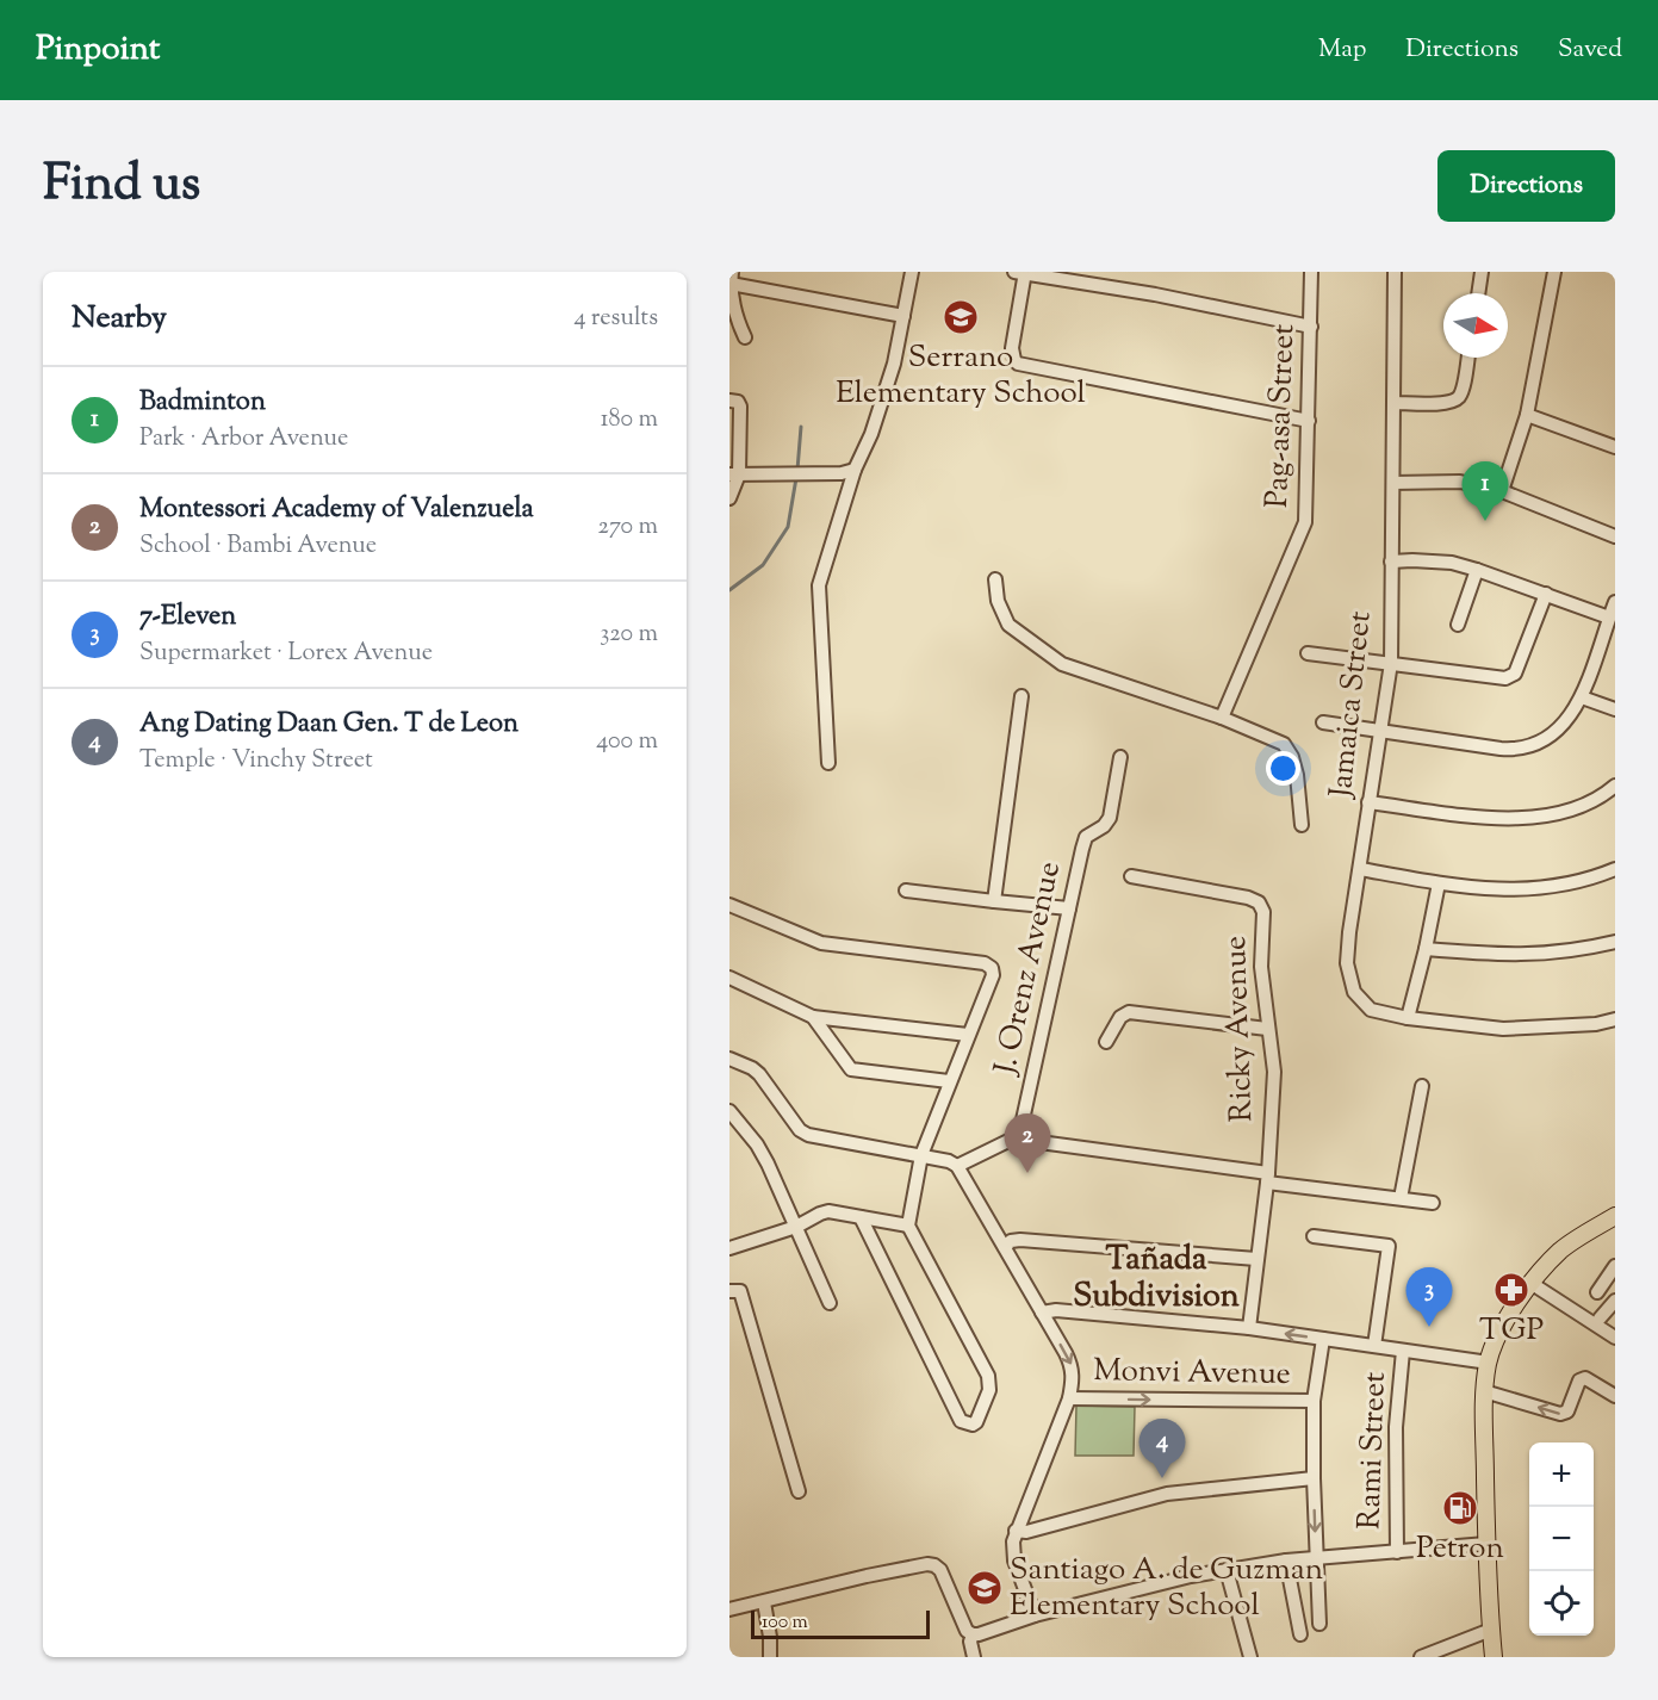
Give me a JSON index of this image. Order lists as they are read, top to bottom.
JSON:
{
  "streets": {
    "street": [
      "Pag-asa Street",
      "Jamaica Street",
      "J. Orenz Avenue",
      "Ricky Avenue",
      "Monvi Avenue",
      "Rami Street"
    ]
  },
  "districts": ["Tañada Subdivision"],
  "places": {
    "school or university": ["Serrano Elementary School", "Santiago A. de Guzman Elementary School"],
    "pharmacy": ["TGP"],
    "fuel station": ["Petron"]
  },
  "scale_bar": "100 m",
  "north": "right",
  "page": {
    "header": "Pinpoint",
    "nav": ["Map", "Directions", "Saved"],
    "title": "Find us",
    "buttons": "Directions",
    "heading": ["Nearby", "4 results"],
    "list": [
      {
        "mark": "1",
        "name": "Badminton",
        "note": "Park · Arbor Avenue",
        "value": "180 m"
      },
      {
        "mark": "2",
        "name": "Montessori Academy of Valenzuela",
        "note": "School · Bambi Avenue",
        "value": "270 m"
      },
      {
        "mark": "3",
        "name": "7-Eleven",
        "note": "Supermarket · Lorex Avenue",
        "value": "320 m"
      },
      {
        "mark": "4",
        "name": "Ang Dating Daan Gen. T de Leon",
        "note": "Temple · Vinchy Street",
        "value": "400 m"
      }
    ],
    "pins": [
      "1",
      "2",
      "3",
      "4"
    ],
    "map_buttons": ["+", "−"],
    "scale": "100 m"
  }
}
